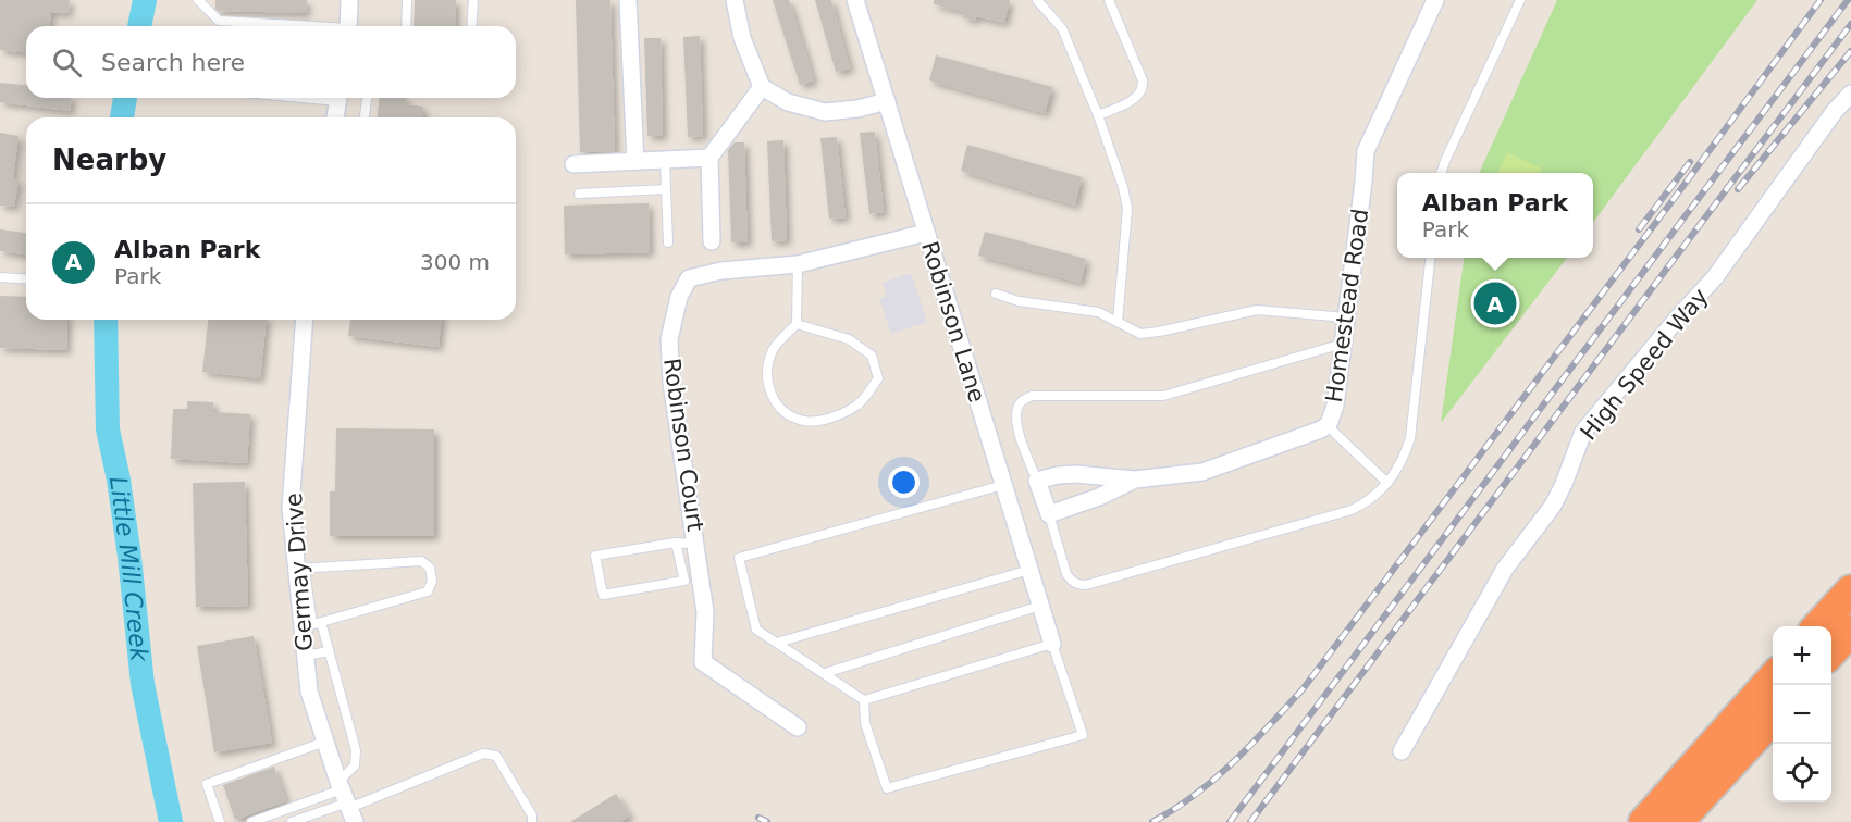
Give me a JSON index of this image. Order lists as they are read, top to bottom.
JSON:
{
  "streets": {
    "street": [
      "Homestead Road",
      "Robinson Lane",
      "High Speed Way",
      "Robinson Court",
      "Germay Drive"
    ]
  },
  "crossings": [
    ["Robinson Lane", "Robinson Court"]
  ],
  "water": ["Little Mill Creek"],
  "page": {
    "search": "Search here",
    "heading": "Nearby",
    "popup": ["Alban Park", "Park"],
    "list": [
      {
        "mark": "A",
        "name": "Alban Park",
        "note": "Park",
        "value": "300 m"
      }
    ],
    "pins": "A",
    "map_buttons": ["+", "−"]
  }
}
